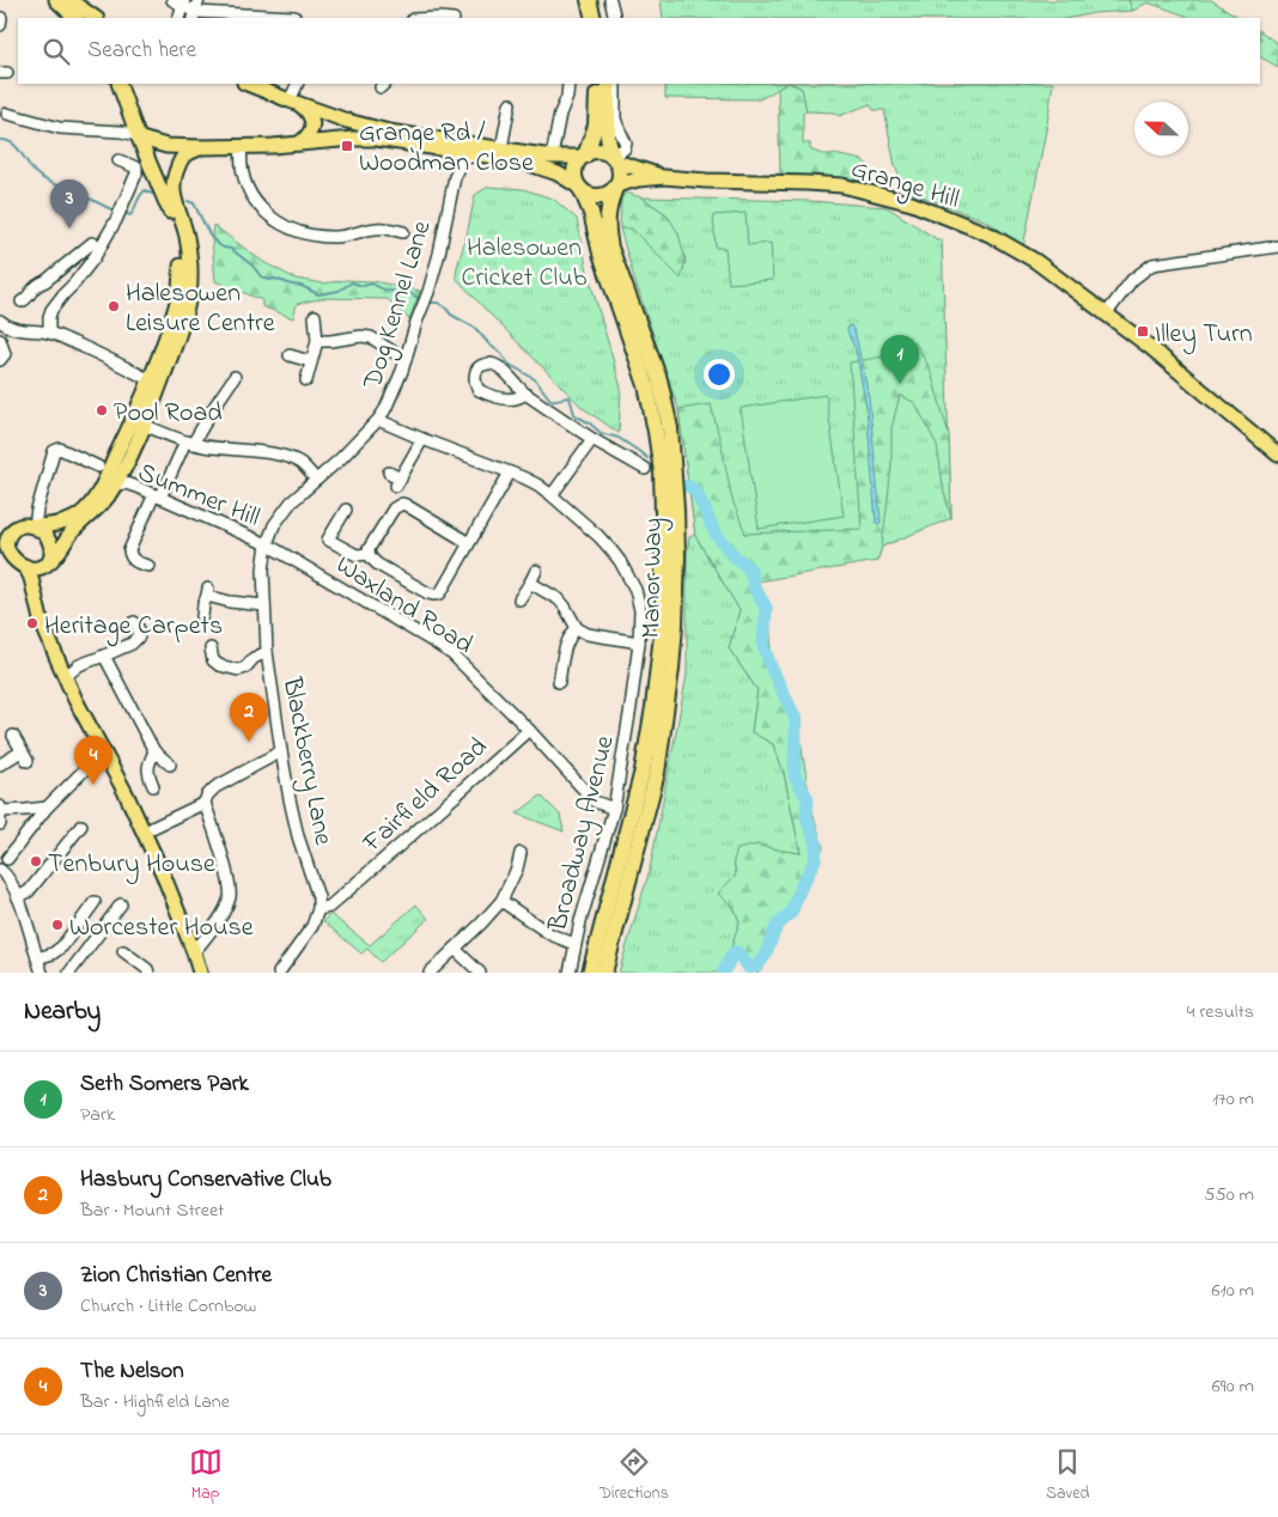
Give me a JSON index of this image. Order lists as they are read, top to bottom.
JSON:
{
  "streets": {
    "highway": ["Manor Way"],
    "main road": ["Grange Hill"],
    "street": [
      "Dog Kennel Lane",
      "Summer Hill",
      "Waxland Road",
      "Blackberry Lane",
      "Fairfield Road",
      "Broadway Avenue"
    ]
  },
  "crossings": [
    ["Grange Hill", "Manor Way"],
    ["Dog Kennel Lane", "Summer Hill"],
    ["Dog Kennel Lane", "Waxland Road"],
    ["Dog Kennel Lane", "Blackberry Lane"],
    ["Dog Kennel Lane", "Broadway Avenue"],
    ["Summer Hill", "Waxland Road"],
    ["Summer Hill", "Blackberry Lane"],
    ["Waxland Road", "Blackberry Lane"],
    ["Waxland Road", "Fairfield Road"],
    ["Waxland Road", "Broadway Avenue"],
    ["Blackberry Lane", "Fairfield Road"]
  ],
  "parks": ["Halesowen Cricket Club"],
  "places": {
    "transit": ["Grange Rd / Woodman Close", "Illey Turn"],
    "other": [
      "Halesowen Leisure Centre",
      "Pool Road",
      "Heritage Carpets",
      "Tenbury House",
      "Worcester House"
    ]
  },
  "north": "left",
  "page": {
    "search": "Search here",
    "pins": [
      "3",
      "1",
      "2",
      "4"
    ],
    "heading": ["Nearby", "4 results"],
    "list": [
      {
        "mark": "1",
        "name": "Seth Somers Park",
        "note": "Park",
        "value": "170 m"
      },
      {
        "mark": "2",
        "name": "Hasbury Conservative Club",
        "note": "Bar · Mount Street",
        "value": "550 m"
      },
      {
        "mark": "3",
        "name": "Zion Christian Centre",
        "note": "Church · Little Cornbow",
        "value": "610 m"
      },
      {
        "mark": "4",
        "name": "The Nelson",
        "note": "Bar · Highfield Lane",
        "value": "690 m"
      }
    ],
    "nav": ["Map", "Directions", "Saved"]
  }
}
